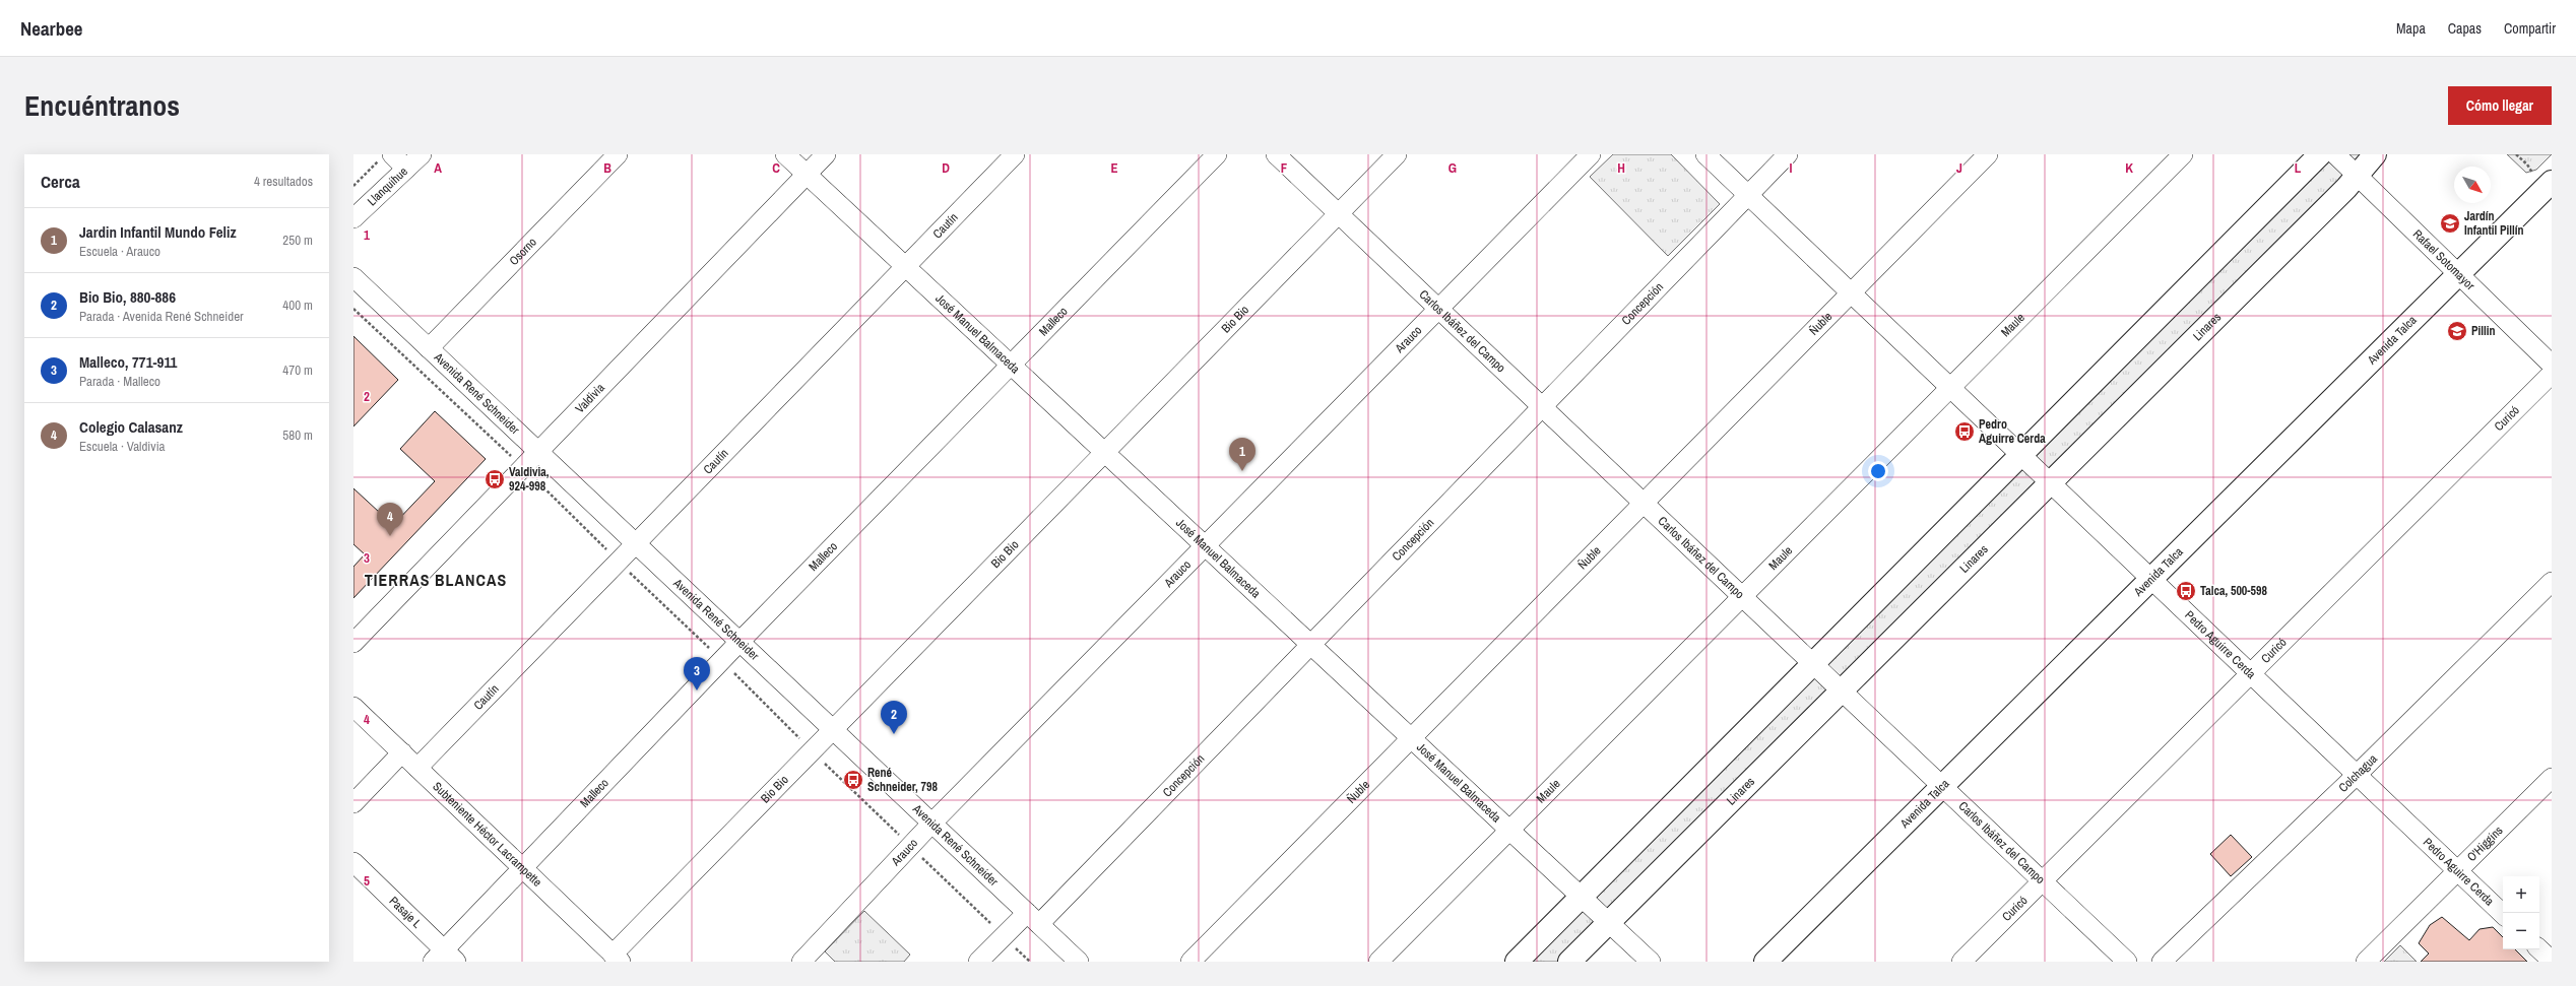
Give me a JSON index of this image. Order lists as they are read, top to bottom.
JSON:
{
  "streets": {
    "main road": ["Linares", "Avenida Talca"],
    "street": [
      "Llanquihue",
      "Cautín",
      "Osorno",
      "Rafael Sotomayor",
      "Concepción",
      "Bio Bio",
      "Malleco",
      "Ñuble",
      "Maule",
      "Carlos Ibáñez del Campo",
      "José Manuel Balmaceda",
      "Arauco",
      "Avenida René Schneider",
      "Valdivia",
      "Curicó",
      "Pedro Aguirre Cerda",
      "Colchagua",
      "Subteniente Héctor Lacrampette",
      "O'Higgins",
      "Pasaje L"
    ]
  },
  "crossings": [
    ["Cautín", "José Manuel Balmaceda"],
    ["Cautín", "Avenida René Schneider"],
    ["Cautín", "Subteniente Héctor Lacrampette"],
    ["Osorno", "Avenida René Schneider"],
    ["Rafael Sotomayor", "Linares"],
    ["Rafael Sotomayor", "Avenida Talca"],
    ["Concepción", "Carlos Ibáñez del Campo"],
    ["Concepción", "José Manuel Balmaceda"],
    ["Concepción", "Avenida René Schneider"],
    ["Concepción", "Pedro Aguirre Cerda"],
    ["Bio Bio", "Carlos Ibáñez del Campo"],
    ["Bio Bio", "José Manuel Balmaceda"],
    ["Bio Bio", "Avenida René Schneider"],
    ["Bio Bio", "Subteniente Héctor Lacrampette"],
    ["Malleco", "José Manuel Balmaceda"],
    ["Malleco", "Avenida René Schneider"],
    ["Malleco", "Subteniente Héctor Lacrampette"],
    ["Malleco", "Pasaje L"],
    ["Ñuble", "Carlos Ibáñez del Campo"],
    ["Ñuble", "José Manuel Balmaceda"],
    ["Ñuble", "Pedro Aguirre Cerda"],
    ["Maule", "Carlos Ibáñez del Campo"],
    ["Maule", "José Manuel Balmaceda"],
    ["Maule", "Pedro Aguirre Cerda"],
    ["Linares", "Carlos Ibáñez del Campo"],
    ["Linares", "José Manuel Balmaceda"],
    ["Linares", "Pedro Aguirre Cerda"],
    ["Carlos Ibáñez del Campo", "Arauco"],
    ["Carlos Ibáñez del Campo", "Avenida Talca"],
    ["Carlos Ibáñez del Campo", "Curicó"],
    ["José Manuel Balmaceda", "Arauco"],
    ["José Manuel Balmaceda", "Valdivia"],
    ["Arauco", "Avenida René Schneider"],
    ["Avenida Talca", "Pedro Aguirre Cerda"],
    ["Avenida René Schneider", "Valdivia"],
    ["Curicó", "Pedro Aguirre Cerda"],
    ["Pedro Aguirre Cerda", "Colchagua"],
    ["Pedro Aguirre Cerda", "O'Higgins"]
  ],
  "districts": ["TIERRAS BLANCAS"],
  "places": {
    "school or university": ["Jardín Infantil Pillín", "Pillin"],
    "bus stop": [
      "Pedro Aguirre Cerda",
      "Valdivia, 924-998",
      "Talca, 500-598",
      "René Schneider, 798"
    ]
  },
  "north": "bottom right",
  "page": {
    "header": "Nearbee",
    "nav": ["Mapa", "Capas", "Compartir"],
    "title": "Encuéntranos",
    "buttons": "Cómo llegar",
    "heading": ["Cerca", "4 resultados"],
    "list": [
      {
        "mark": "1",
        "name": "Jardin Infantil Mundo Feliz",
        "note": "Escuela · Arauco",
        "value": "250 m"
      },
      {
        "mark": "2",
        "name": "Bio Bio, 880-886",
        "note": "Parada · Avenida René Schneider",
        "value": "400 m"
      },
      {
        "mark": "3",
        "name": "Malleco, 771-911",
        "note": "Parada · Malleco",
        "value": "470 m"
      },
      {
        "mark": "4",
        "name": "Colegio Calasanz",
        "note": "Escuela · Valdivia",
        "value": "580 m"
      }
    ],
    "pins": [
      "1",
      "4",
      "3",
      "2"
    ],
    "map_buttons": ["+", "−"]
  },
  "grid": {
    "columns": [
      "A",
      "B",
      "C",
      "D",
      "E",
      "F",
      "G",
      "H",
      "I",
      "J",
      "K",
      "L"
    ],
    "rows": [
      "1",
      "2",
      "3",
      "4",
      "5"
    ]
  }
}
